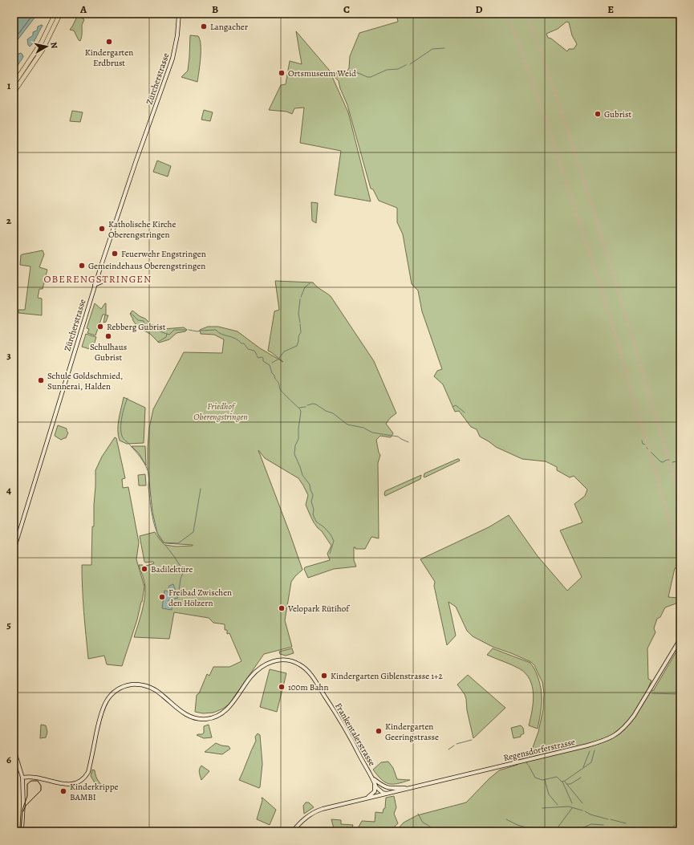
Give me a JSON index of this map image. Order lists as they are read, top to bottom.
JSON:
{
  "streets": {
    "main road": ["Zürcherstrasse", "Frankentalerstrasse", "Regensdorferstrasse"]
  },
  "crossings": [
    ["Frankentalerstrasse", "Regensdorferstrasse"]
  ],
  "districts": ["OBERENGSTRINGEN"],
  "parks": ["Friedhof Oberengstringen"],
  "places": [
    "Langacher",
    "Kindergarten Erdbrust",
    "Ortsmuseum Weid",
    "Gubrist",
    "Katholische Kirche Oberengstringen",
    "Feuerwehr Engstringen",
    "Gemeindehaus Oberengstringen",
    "Rebberg Gubrist",
    "Schulhaus Gubrist",
    "Schule Goldschmied, Sunnerai, Halden",
    "Badilektüre",
    "Freibad Zwischen den Hölzern",
    "Velopark Rütihof",
    "Kindergarten Giblenstrasse 1+2",
    "100m Bahn",
    "Kindergarten Geeringstrasse",
    "Kinderkrippe BAMBI"
  ],
  "north": "right",
  "grid": {
    "columns": [
      "A",
      "B",
      "C",
      "D",
      "E"
    ],
    "rows": [
      "1",
      "2",
      "3",
      "4",
      "5",
      "6"
    ]
  }
}
